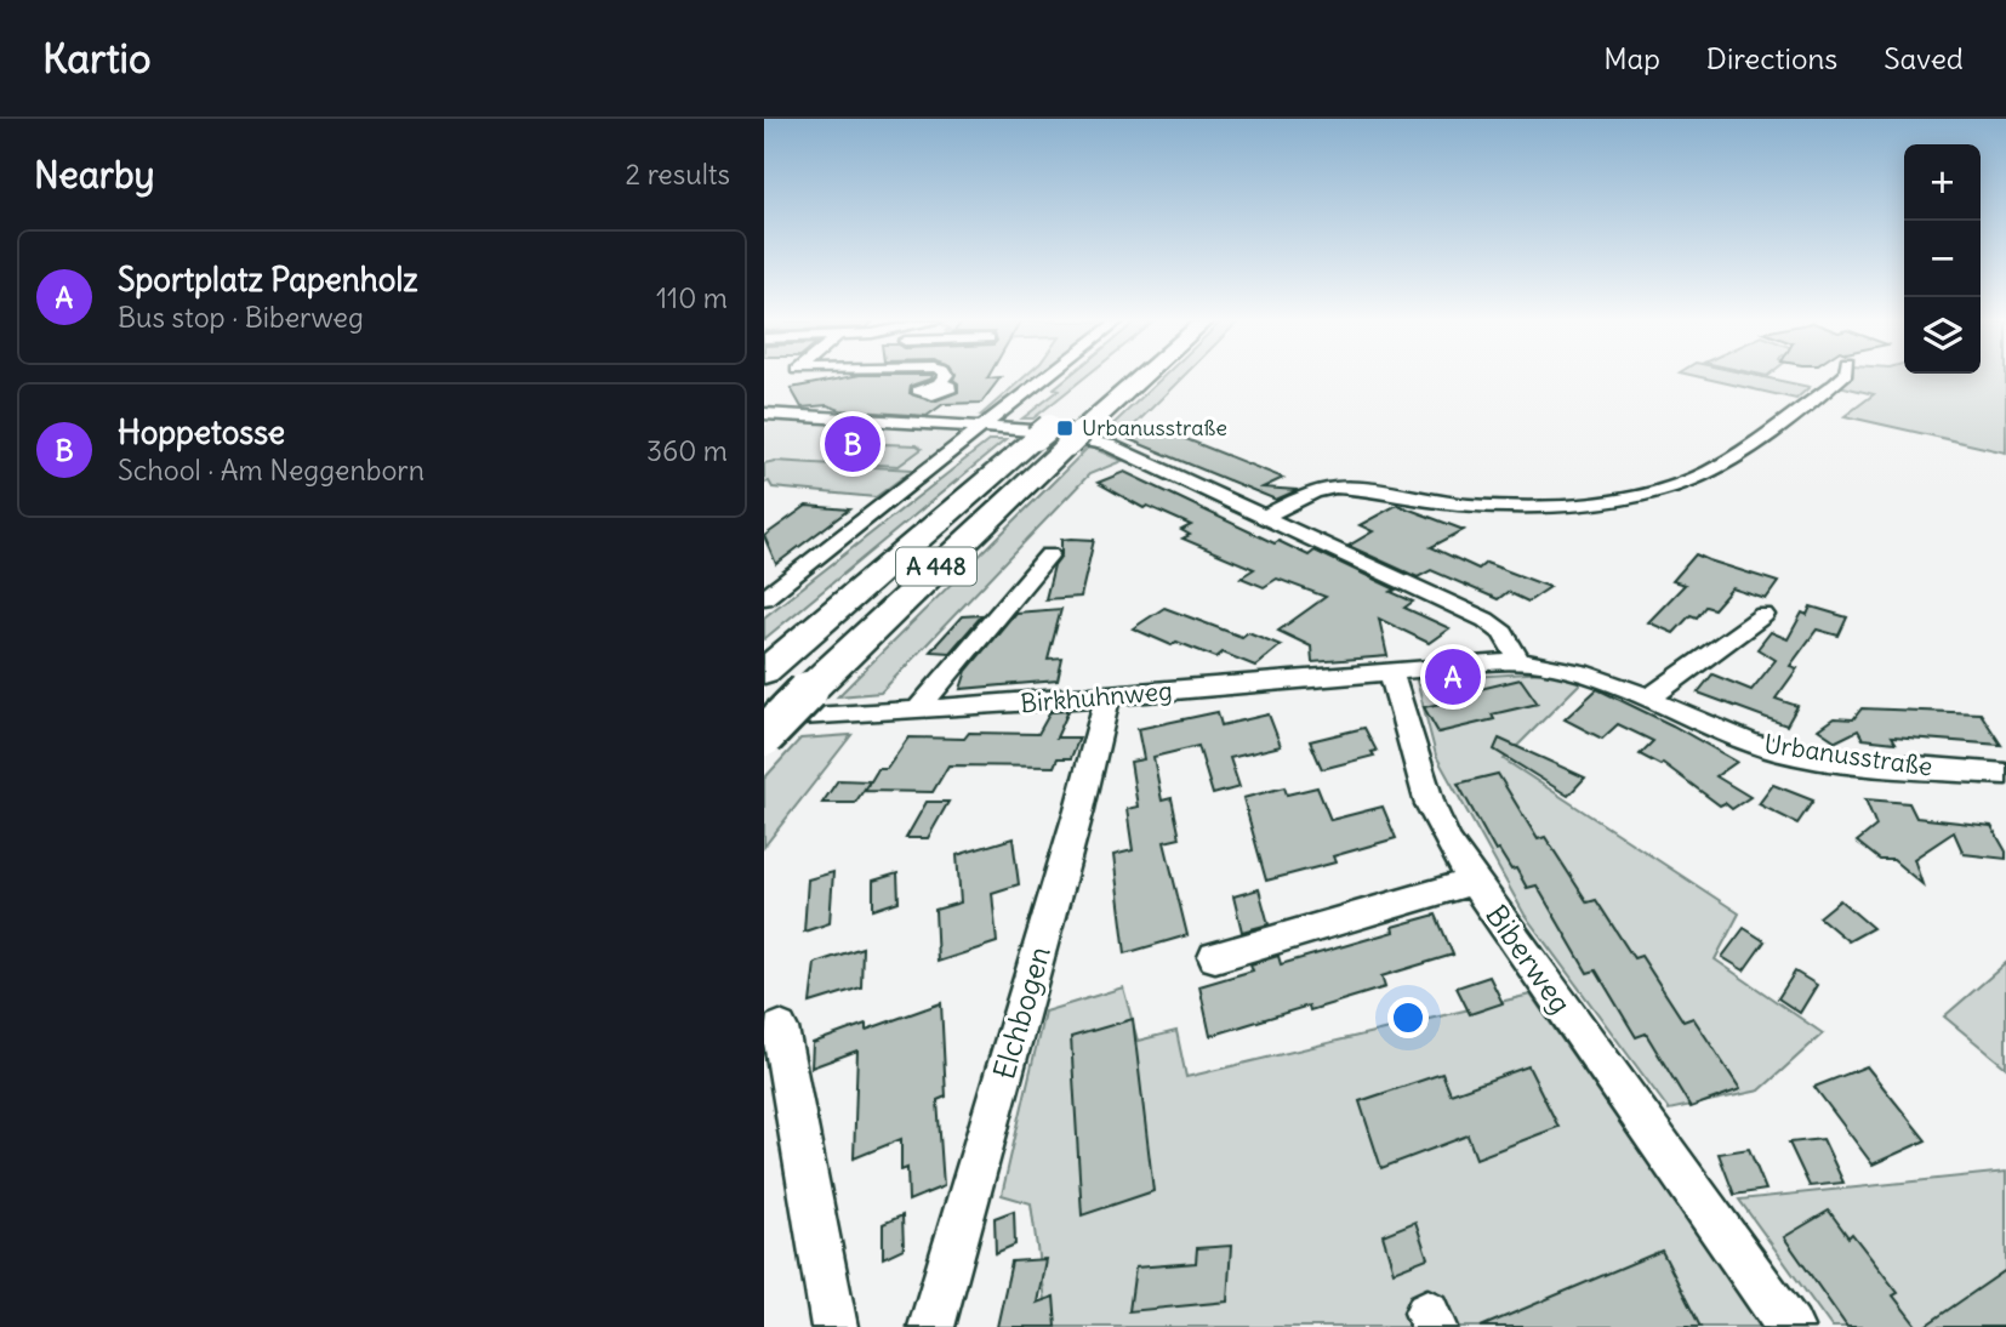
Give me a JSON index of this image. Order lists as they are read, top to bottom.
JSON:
{
  "streets": {
    "highway": ["A 448"],
    "street": [
      "Birkhuhnweg",
      "Urbanusstraße",
      "Biberweg",
      "Elchbogen"
    ]
  },
  "crossings": [
    ["A 448", "Birkhuhnweg"],
    ["Birkhuhnweg", "Biberweg"],
    ["Birkhuhnweg", "Elchbogen"]
  ],
  "places": {
    "transit": ["Urbanusstraße"]
  },
  "page": {
    "header": "Kartio",
    "nav": ["Map", "Directions", "Saved"],
    "heading": ["Nearby", "2 results"],
    "map_buttons": ["+", "−"],
    "list": [
      {
        "mark": "A",
        "name": "Sportplatz Papenholz",
        "note": "Bus stop · Biberweg",
        "value": "110 m"
      },
      {
        "mark": "B",
        "name": "Hoppetosse",
        "note": "School · Am Neggenborn",
        "value": "360 m"
      }
    ],
    "pins": ["B", "A"]
  }
}
